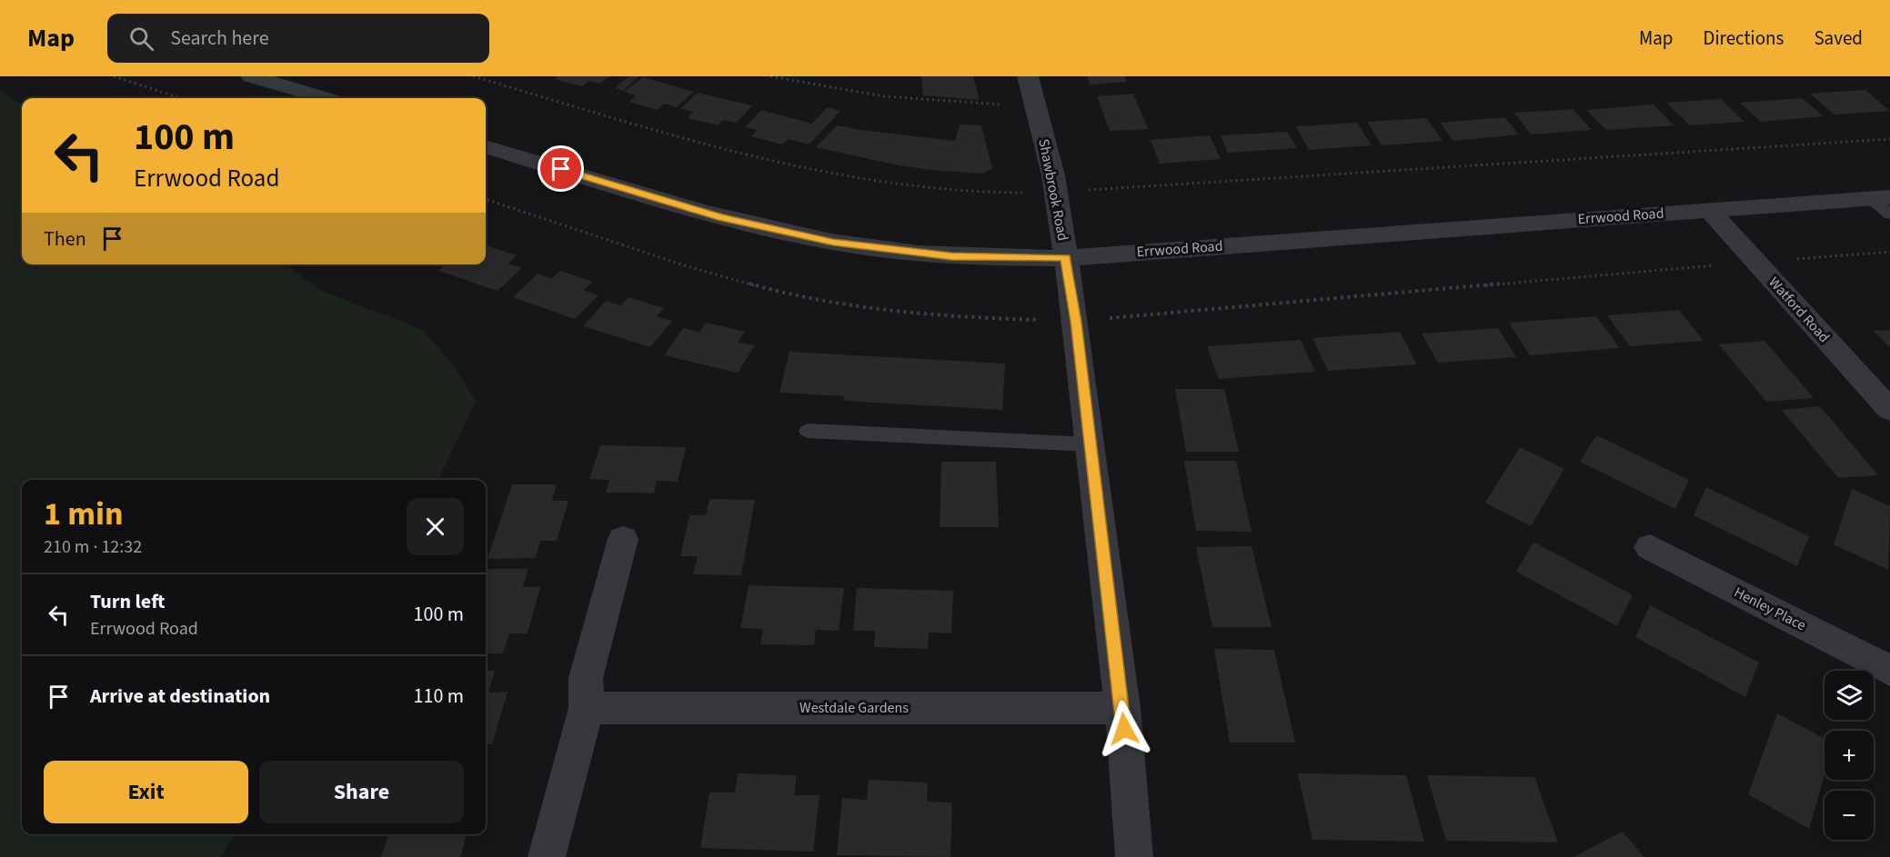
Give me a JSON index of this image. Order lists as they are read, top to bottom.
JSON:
{
  "streets": {
    "street": [
      "Shawbrook Road",
      "Errwood Road",
      "Watford Road",
      "Henley Place",
      "Westdale Gardens"
    ]
  },
  "crossings": [
    ["Shawbrook Road", "Errwood Road"],
    ["Shawbrook Road", "Westdale Gardens"],
    ["Errwood Road", "Watford Road"]
  ],
  "page": {
    "header": "Map",
    "search": "Search here",
    "nav": ["Map", "Directions", "Saved"],
    "turn": ["100 m", "Errwood Road"],
    "then": "Then",
    "heading": ["1 min", "210 m · 12:32"],
    "list": [
      {
        "name": "Turn left",
        "note": "Errwood Road",
        "value": "100 m"
      },
      {
        "name": "Arrive at destination",
        "value": "110 m"
      }
    ],
    "map_buttons": ["+", "−"],
    "buttons": ["Exit", "Share"]
  }
}
